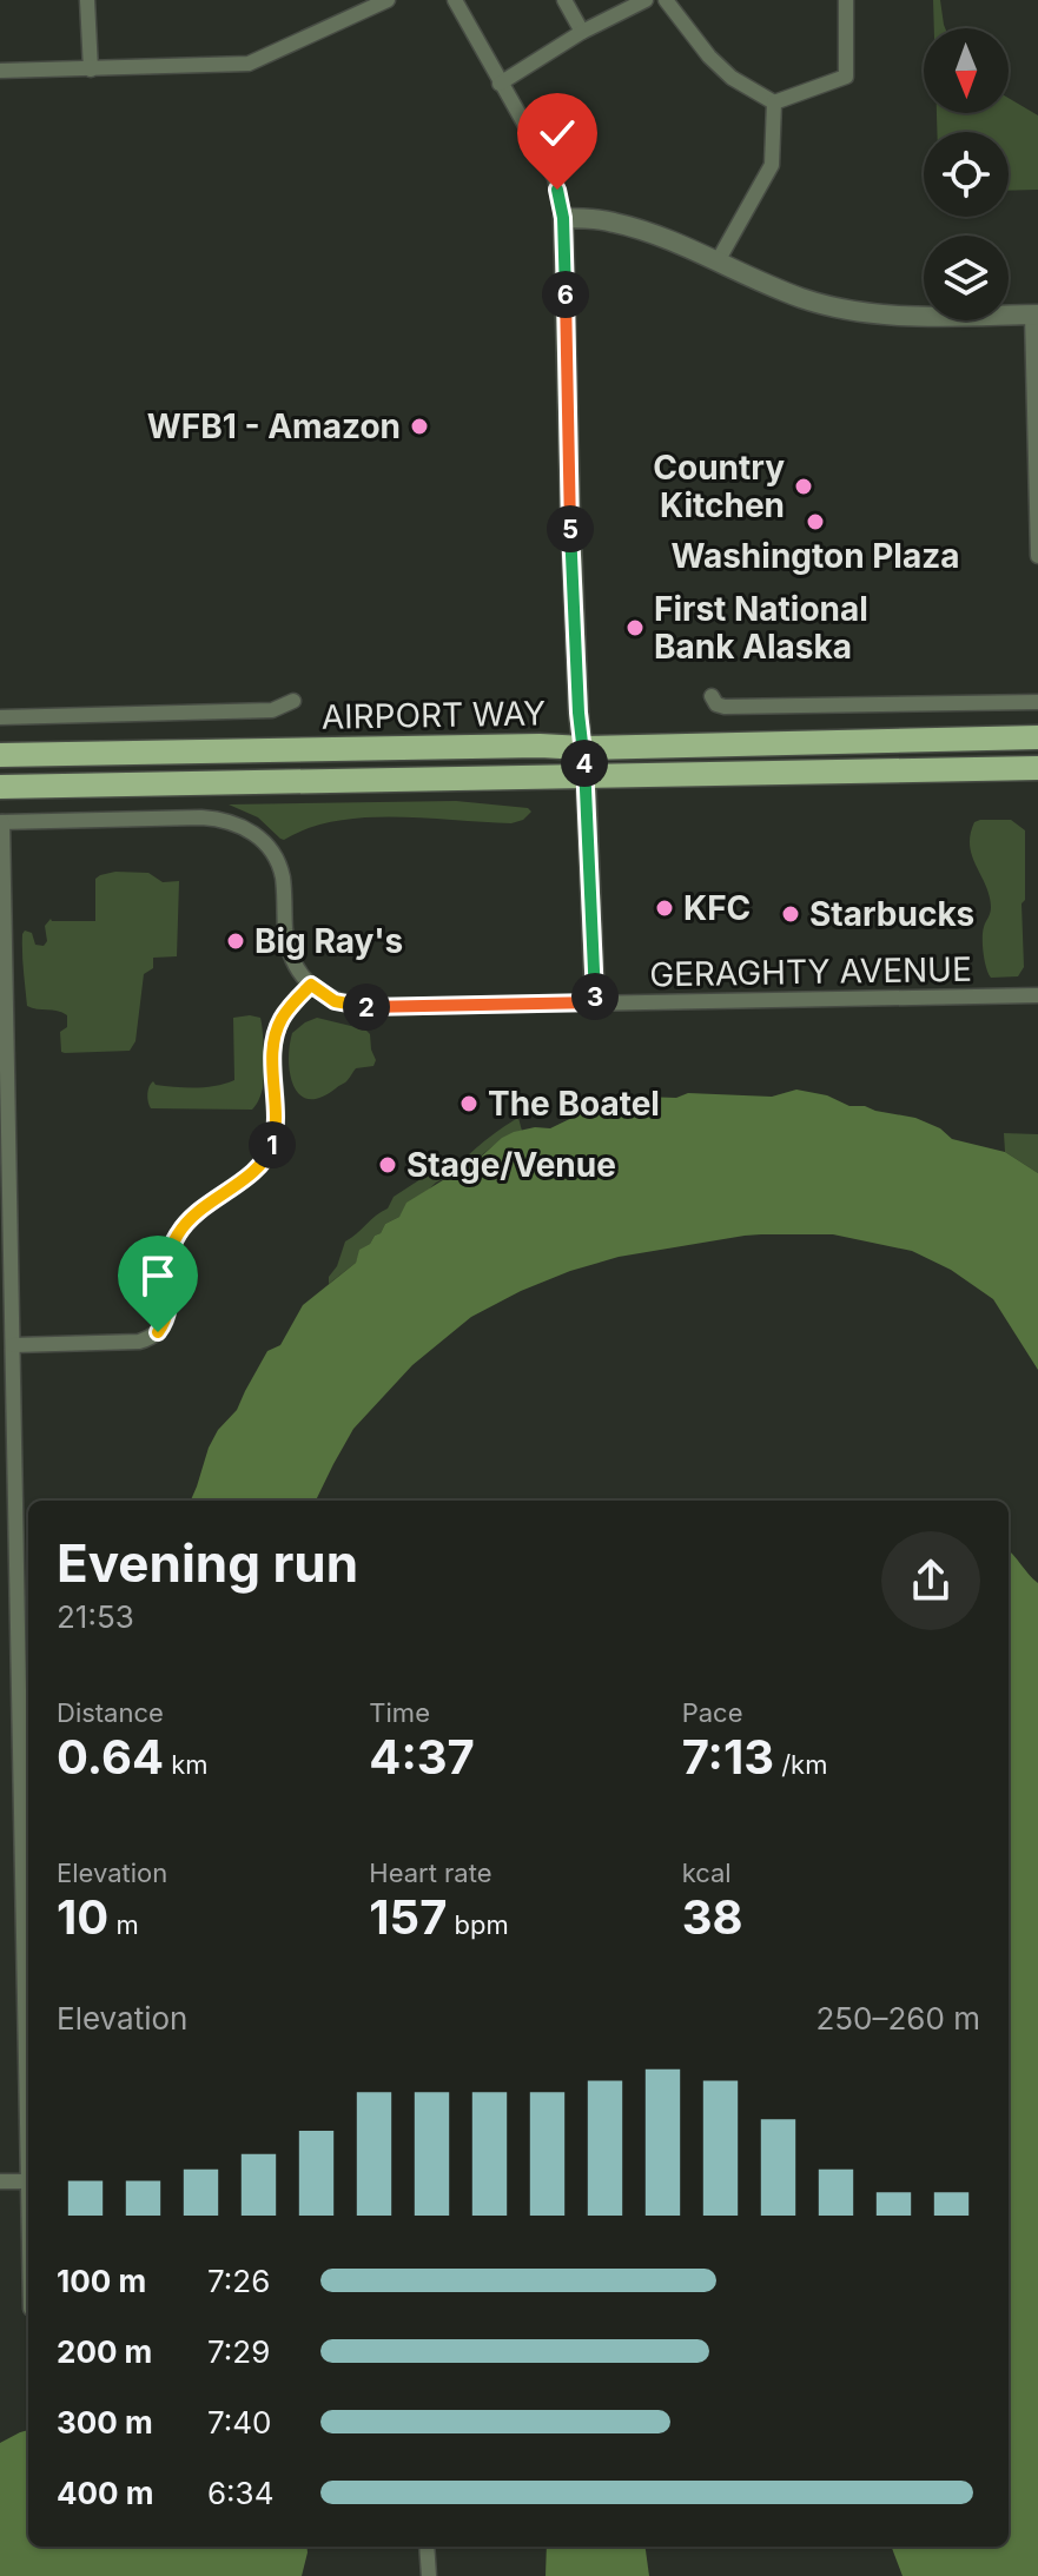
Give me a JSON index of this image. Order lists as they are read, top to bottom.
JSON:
{
  "streets": {
    "main road": ["AIRPORT WAY"],
    "street": ["GERAGHTY AVENUE"]
  },
  "places": [
    "WFB1 - Amazon",
    "Country Kitchen",
    "Washington Plaza",
    "First National Bank Alaska",
    "KFC",
    "Starbucks",
    "Big Ray's",
    "The Boatel",
    "Stage/Venue"
  ],
  "north": "bottom",
  "page": {
    "pins": [
      "6",
      "5",
      "4",
      "3",
      "2",
      "1"
    ],
    "heading": ["Evening run", "21:53"],
    "stats": [
      ["Distance", "0.64 km"],
      ["Time", "4:37"],
      ["Pace", "7:13 /km"],
      ["Elevation", "10 m"],
      ["Heart rate", "157 bpm"],
      ["kcal", "38"]
    ],
    "chart": ["Elevation", "250–260 m"],
    "list": [
      {
        "name": "100 m",
        "note": "7:26"
      },
      {
        "name": "200 m",
        "note": "7:29"
      },
      {
        "name": "300 m",
        "note": "7:40"
      },
      {
        "name": "400 m",
        "note": "6:34"
      }
    ]
  }
}
